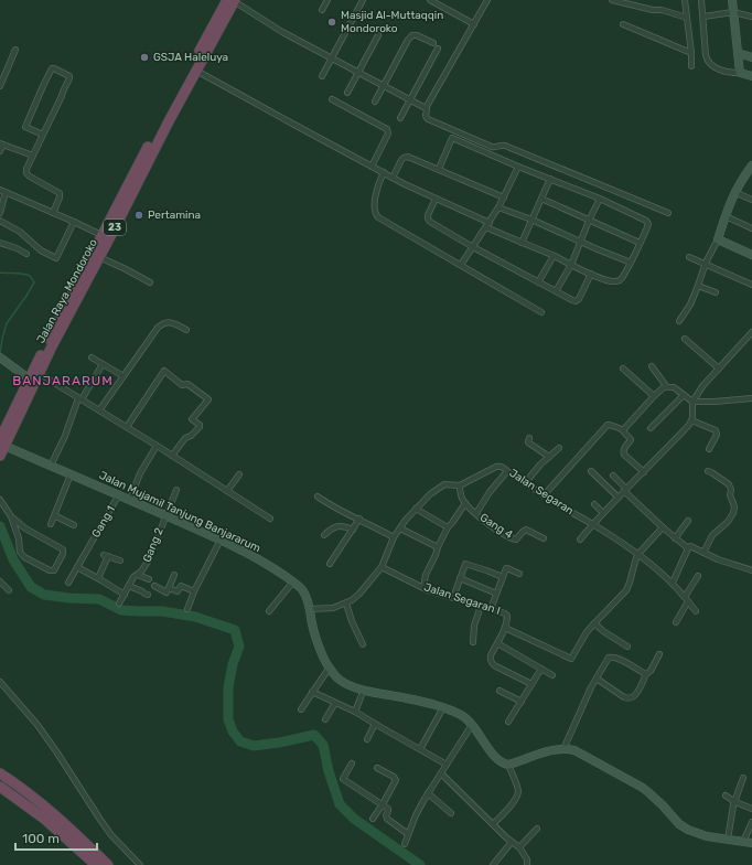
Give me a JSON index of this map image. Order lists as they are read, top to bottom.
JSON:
{
  "streets": {
    "highway": ["23", "Jalan Raya Mondoroko"],
    "street": [
      "Jalan Segaran",
      "Jalan Mujamil Tanjung Banjararum",
      "Gang 1",
      "Gang 4",
      "Gang 2",
      "Jalan Segaran I"
    ]
  },
  "crossings": [
    ["Jalan Raya Mondoroko", "Jalan Mujamil Tanjung Banjararum"],
    ["Jalan Segaran", "Jalan Mujamil Tanjung Banjararum"],
    ["Jalan Segaran", "Jalan Segaran I"],
    ["Jalan Mujamil Tanjung Banjararum", "Gang 1"],
    ["Jalan Mujamil Tanjung Banjararum", "Gang 2"]
  ],
  "districts": ["BANJARARUM"],
  "places": ["Masjid Al-Muttaqqin Mondoroko", "GSJA Haleluya", "Pertamina"],
  "scale_bar": "100 m"
}
